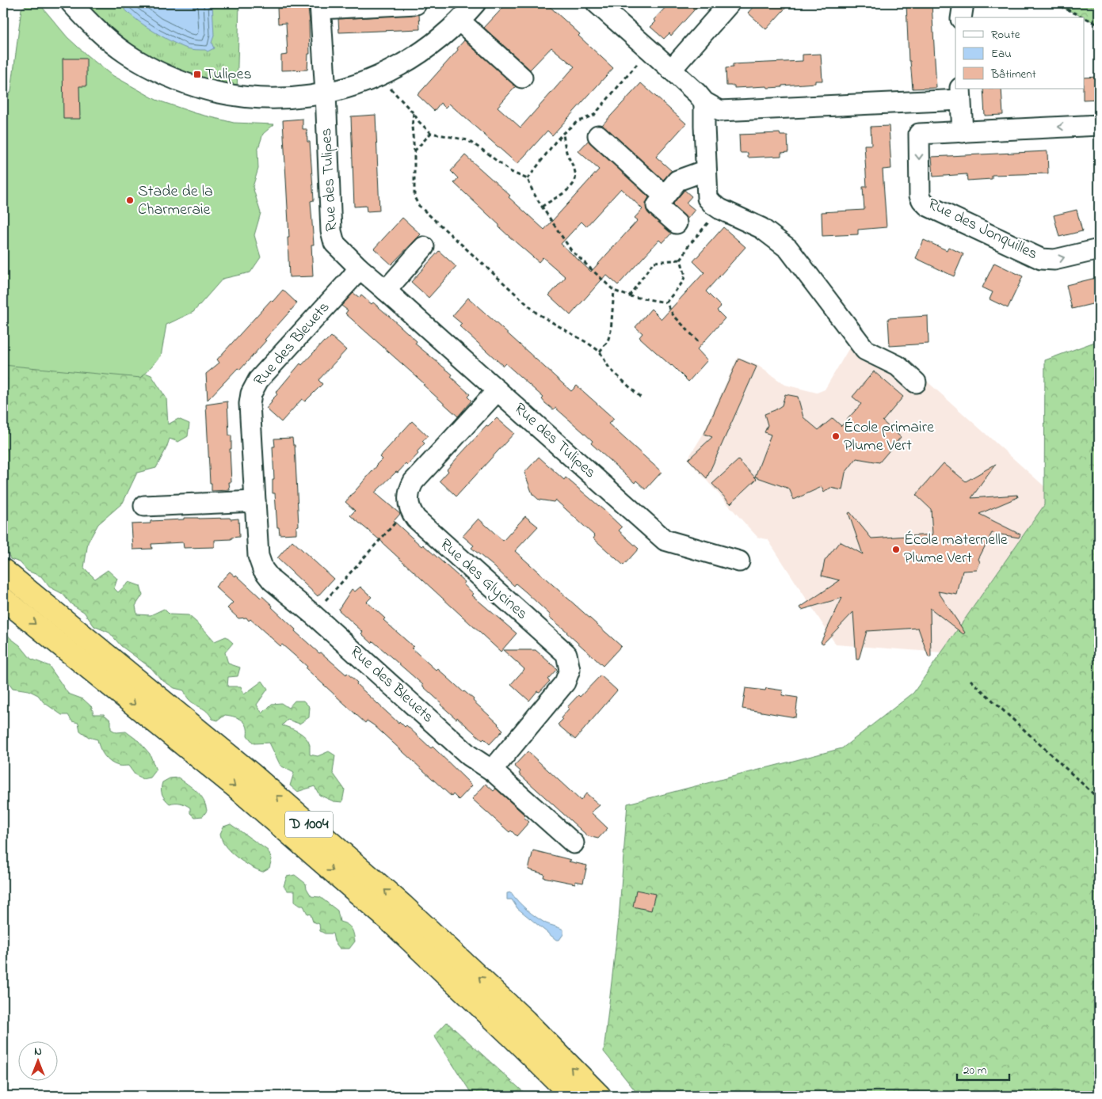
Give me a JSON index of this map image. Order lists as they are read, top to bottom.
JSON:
{
  "streets": {
    "highway": ["D 1004"],
    "street": [
      "Rue des Tulipes",
      "Rue des Jonquilles",
      "Rue des Bleuets",
      "Rue des Glycines"
    ]
  },
  "crossings": [
    ["Rue des Tulipes", "Rue des Bleuets"],
    ["Rue des Bleuets", "Rue des Glycines"]
  ],
  "places": {
    "transit": ["Tulipes"],
    "other": ["Stade de la Charmeraie", "École primaire Plume Vert", "École maternelle Plume Vert"]
  },
  "legend": ["Route", "Eau", "Bâtiment"],
  "scale_bar": "20 m",
  "north": "top"
}
